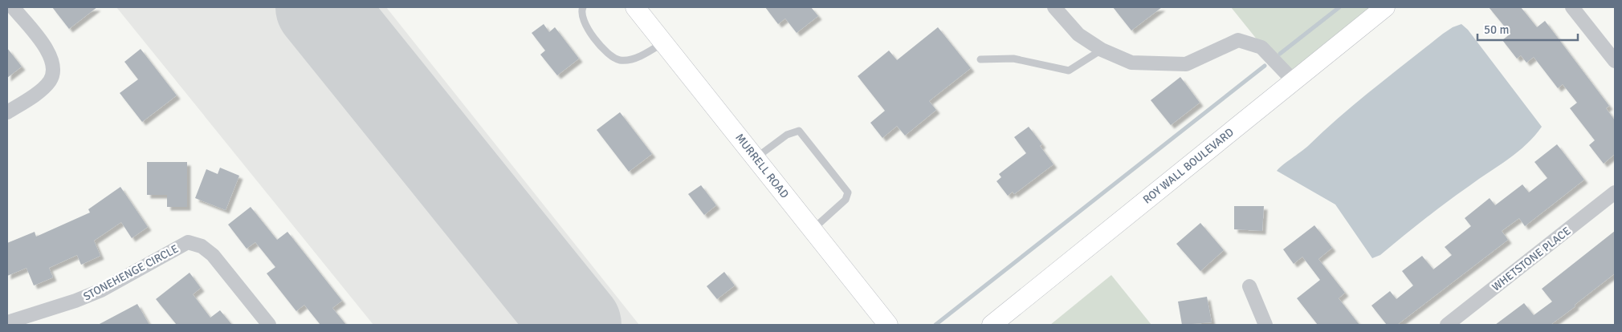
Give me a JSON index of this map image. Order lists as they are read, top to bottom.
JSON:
{
  "streets": {
    "street": [
      "MURRELL ROAD",
      "ROY WALL BOULEVARD",
      "WHETSTONE PLACE",
      "STONEHENGE CIRCLE"
    ]
  },
  "scale_bar": "50 m"
}
